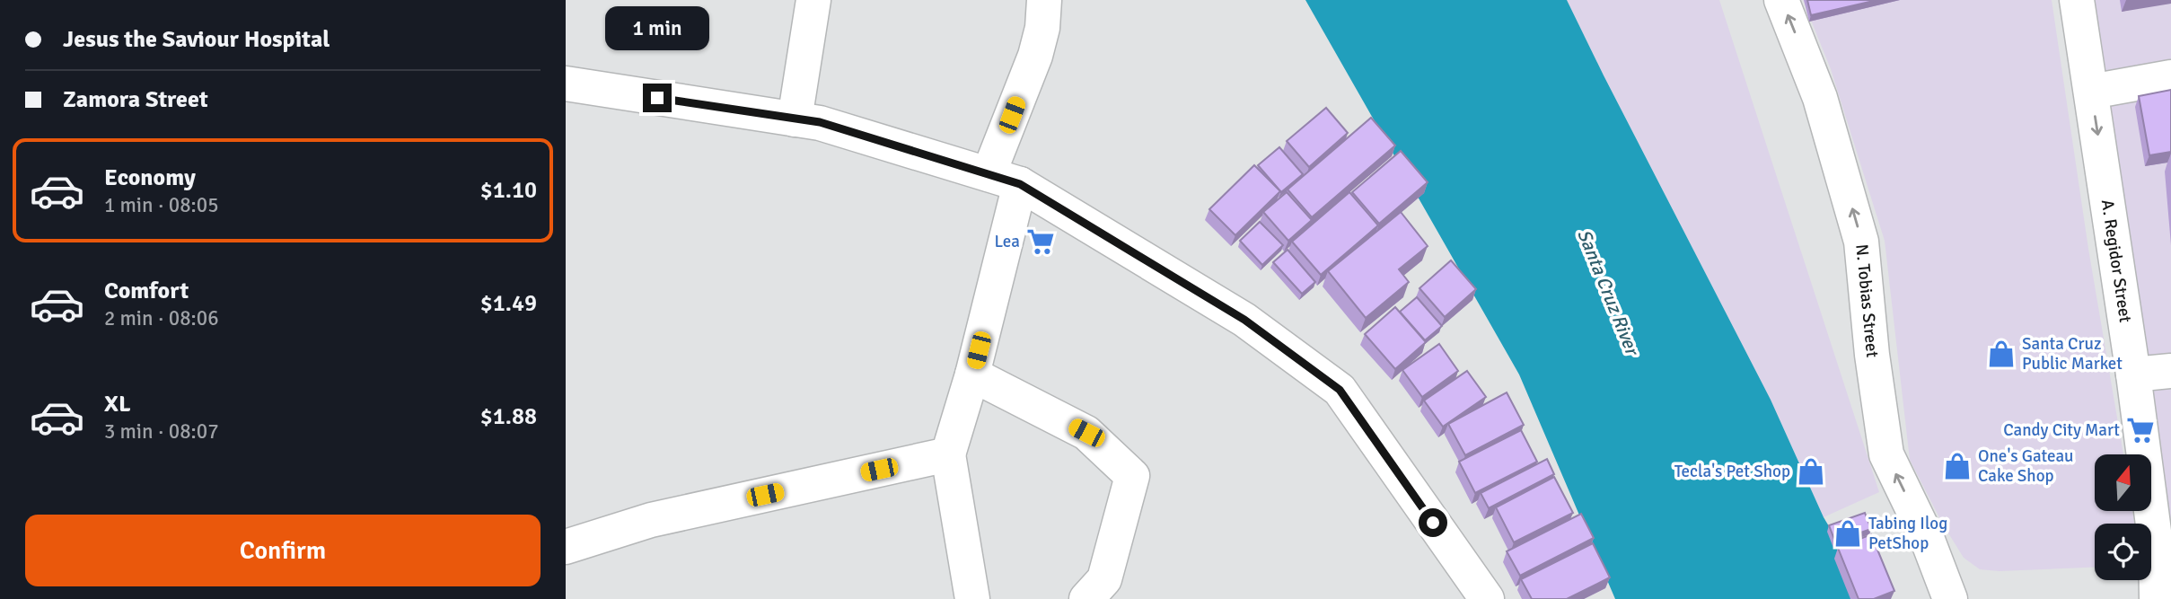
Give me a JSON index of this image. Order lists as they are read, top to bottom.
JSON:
{
  "streets": {
    "street": ["A. Regidor Street", "N. Tobias Street"]
  },
  "one_way": ["A. Regidor Street", "N. Tobias Street"],
  "water": ["Santa Cruz River"],
  "places": {
    "supermarket": ["Lea", "Candy City Mart"],
    "shop": [
      "Santa Cruz Public Market",
      "One's Gateau Cake Shop",
      "Tecla's Pet Shop",
      "Tabing Ilog PetShop"
    ]
  },
  "north": "top",
  "page": {
    "banner": ["Jesus the Saviour Hospital", "Zamora Street"],
    "bubble": "1 min",
    "list": [
      {
        "name": "Economy",
        "note": "1 min · 08:05",
        "value": "$1.10"
      },
      {
        "name": "Comfort",
        "note": "2 min · 08:06",
        "value": "$1.49"
      },
      {
        "name": "XL",
        "note": "3 min · 08:07",
        "value": "$1.88"
      }
    ],
    "buttons": "Confirm"
  }
}
